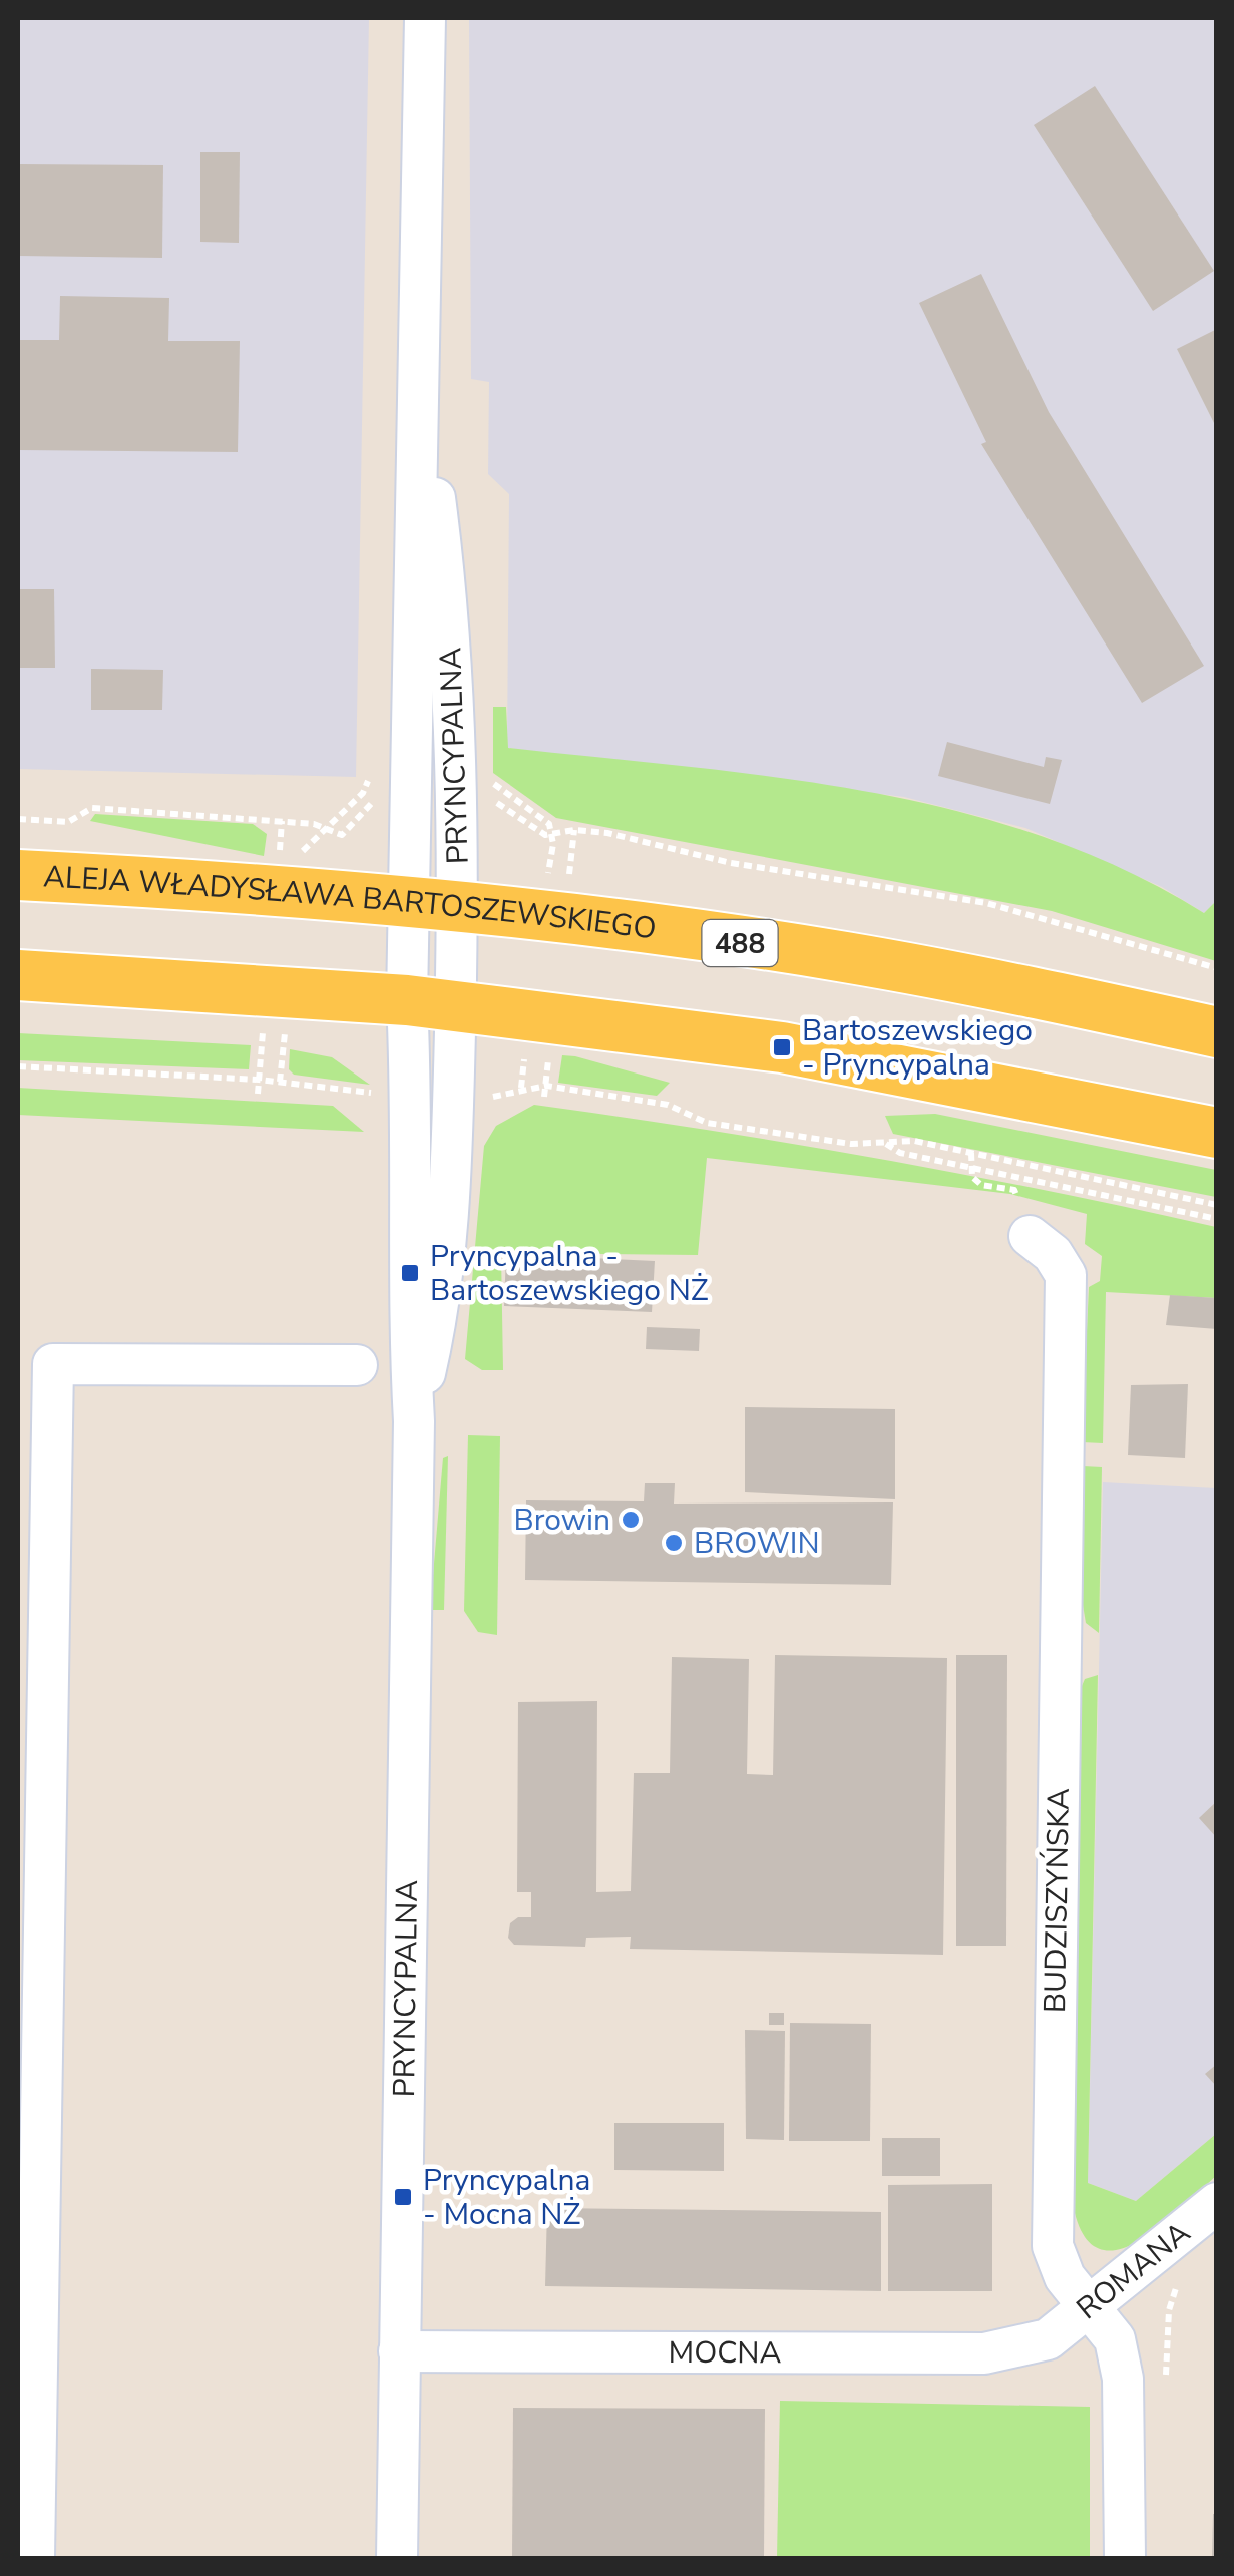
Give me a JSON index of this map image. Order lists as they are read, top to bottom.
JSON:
{
  "streets": {
    "main road": ["ALEJA WŁADYSŁAWA BARTOSZEWSKIEGO", "488"],
    "street": [
      "PRYNCYPALNA",
      "BUDZISZYŃSKA",
      "ROMANA",
      "MOCNA"
    ]
  },
  "crossings": [
    ["PRYNCYPALNA", "ALEJA WŁADYSŁAWA BARTOSZEWSKIEGO"],
    ["PRYNCYPALNA", "MOCNA"],
    ["BUDZISZYŃSKA", "ROMANA"],
    ["ROMANA", "MOCNA"]
  ],
  "places": {
    "transit": ["Bartoszewskiego - Pryncypalna", "Pryncypalna - Bartoszewskiego NŻ", "Pryncypalna - Mocna NŻ"],
    "other": ["Browin", "BROWIN"]
  }
}
